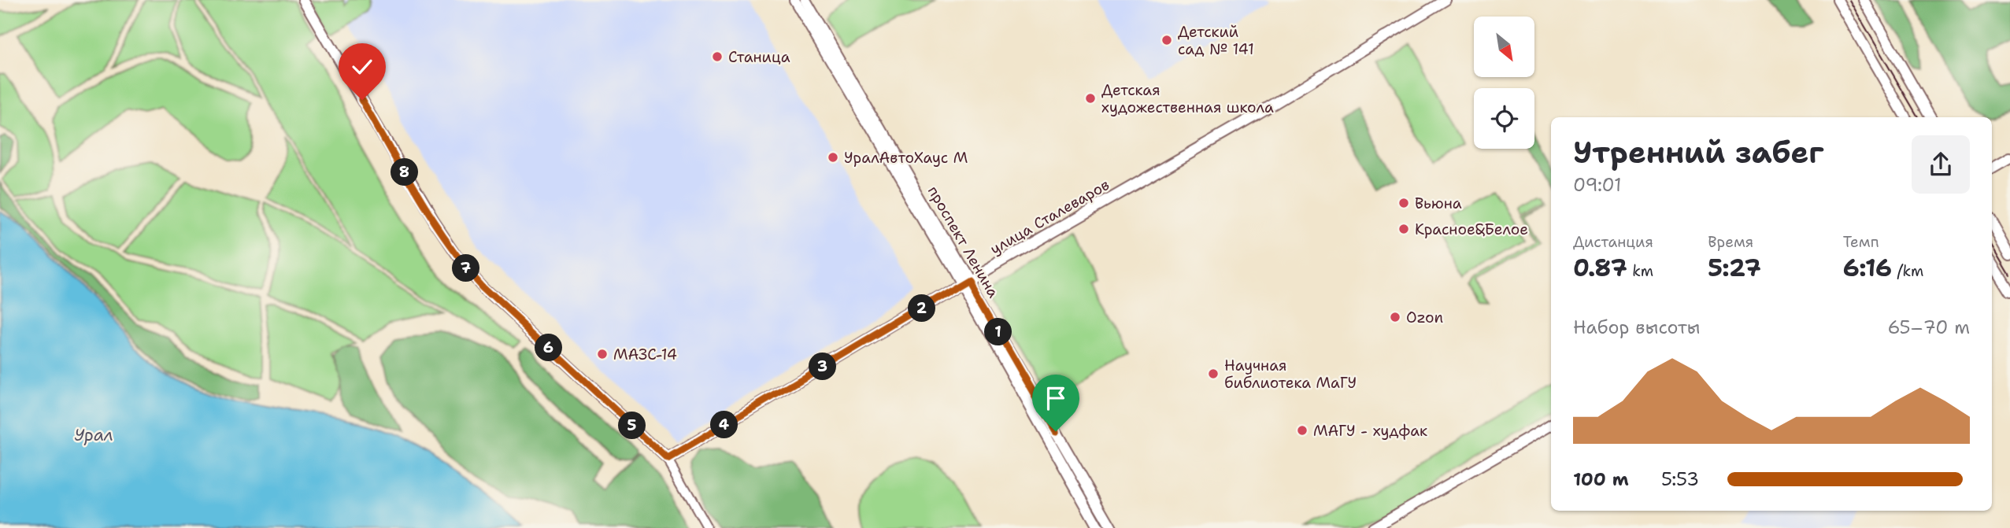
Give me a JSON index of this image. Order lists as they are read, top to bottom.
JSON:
{
  "streets": {
    "main road": ["улица Сталеваров", "проспект Ленина"]
  },
  "crossings": [
    ["улица Сталеваров", "проспект Ленина"]
  ],
  "water": ["Урал"],
  "places": [
    "Детский сад № 141",
    "Станица",
    "Детская художественная школа",
    "УралАвтоХаус М",
    "Вьюна",
    "Красное&Белое",
    "Ozon",
    "МАЗС-14",
    "Научная библиотека МаГУ",
    "МАГУ - худфак"
  ],
  "north": "bottom right",
  "page": {
    "heading": ["Утренний забег", "09:01"],
    "pins": [
      "8",
      "7",
      "2",
      "1",
      "6",
      "3",
      "4",
      "5"
    ],
    "stats": [
      ["Дистанция", "0.87 km"],
      ["Время", "5:27"],
      ["Темп", "6:16 /km"]
    ],
    "chart": ["Набор высоты", "65–70 m"],
    "list": [
      {
        "name": "100 m",
        "note": "5:53"
      }
    ]
  }
}
